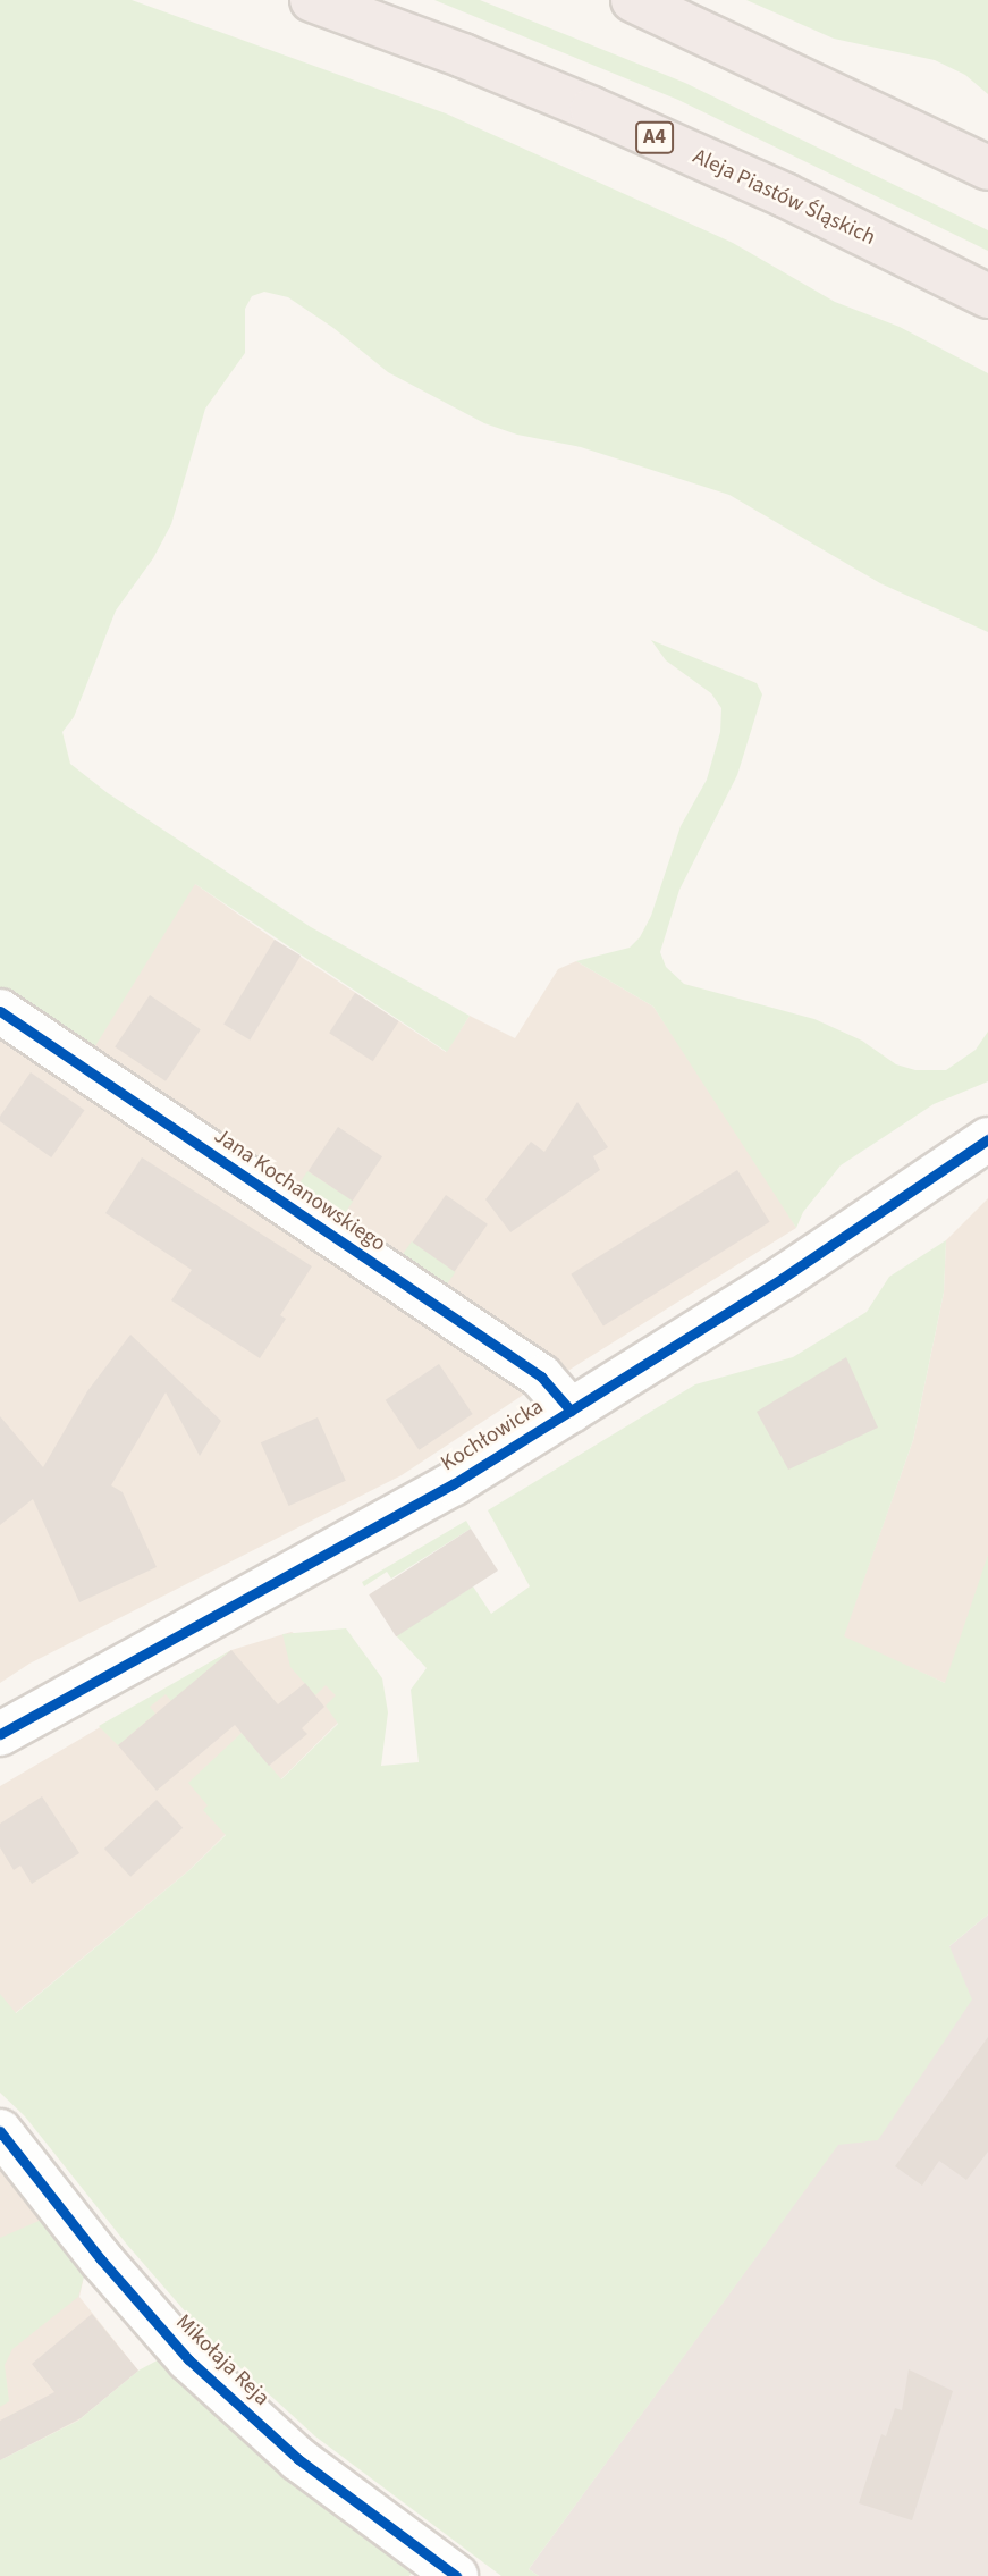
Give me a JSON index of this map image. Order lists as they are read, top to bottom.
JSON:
{
  "streets": {
    "highway": ["A4", "Aleja Piastów Śląskich"],
    "street": ["Jana Kochanowskiego", "Kochłowicka", "Mikołaja Reja"]
  },
  "crossings": [
    ["Jana Kochanowskiego", "Kochłowicka"]
  ]
}
